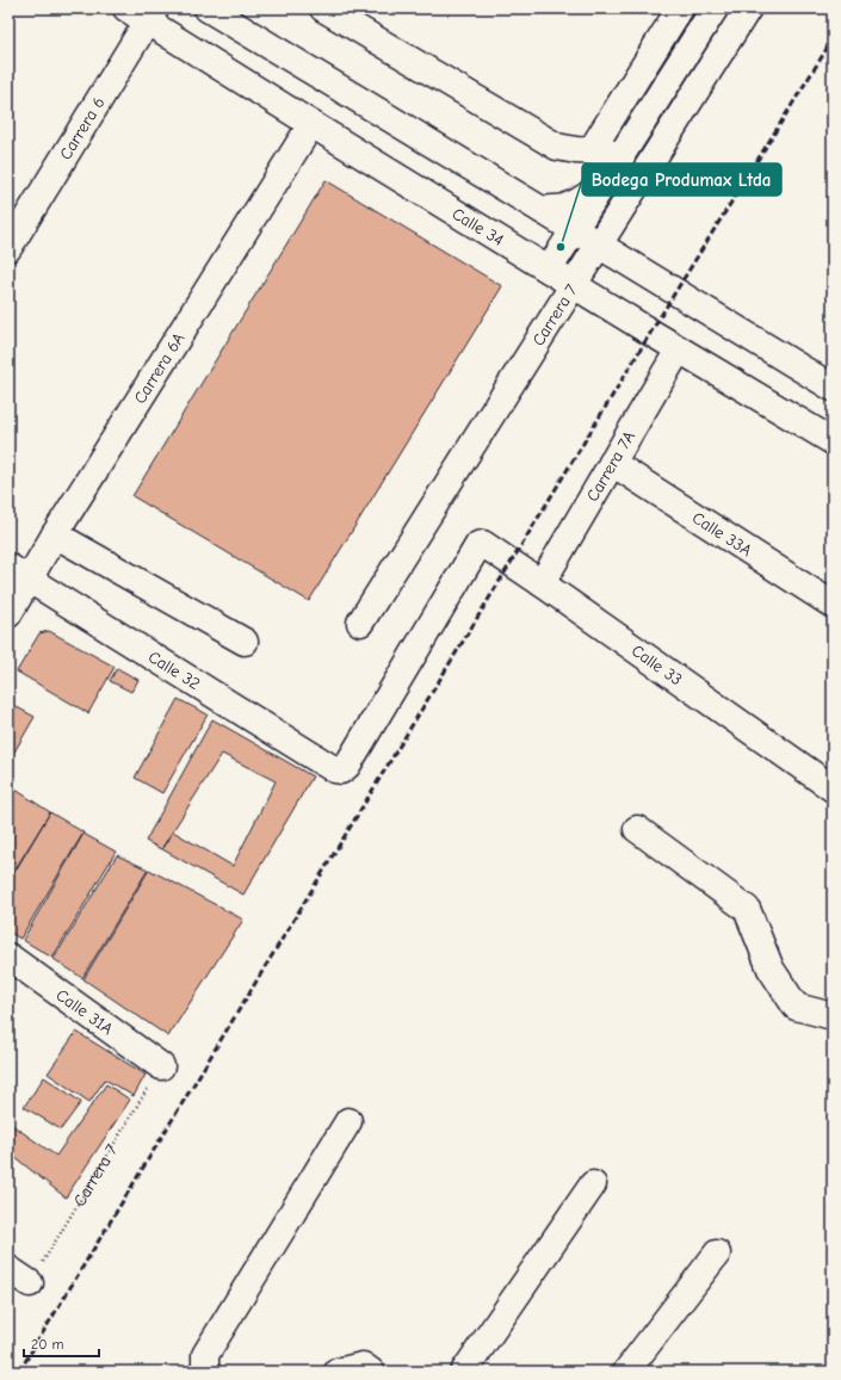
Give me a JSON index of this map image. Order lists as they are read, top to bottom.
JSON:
{
  "streets": {
    "street": [
      "Carrera 6",
      "Calle 34",
      "Carrera 7",
      "Carrera 6A",
      "Carrera 7A",
      "Calle 33A",
      "Calle 33",
      "Calle 32",
      "Calle 31A"
    ]
  },
  "crossings": [
    ["Carrera 6", "Calle 34"],
    ["Calle 34", "Carrera 7"],
    ["Calle 34", "Carrera 6A"],
    ["Calle 34", "Carrera 7A"],
    ["Carrera 7", "Calle 31A"],
    ["Carrera 6A", "Calle 32"],
    ["Carrera 7A", "Calle 33A"],
    ["Carrera 7A", "Calle 33"],
    ["Calle 33", "Calle 32"]
  ],
  "places": ["Bodega Produmax Ltda"],
  "scale_bar": "20 m"
}
